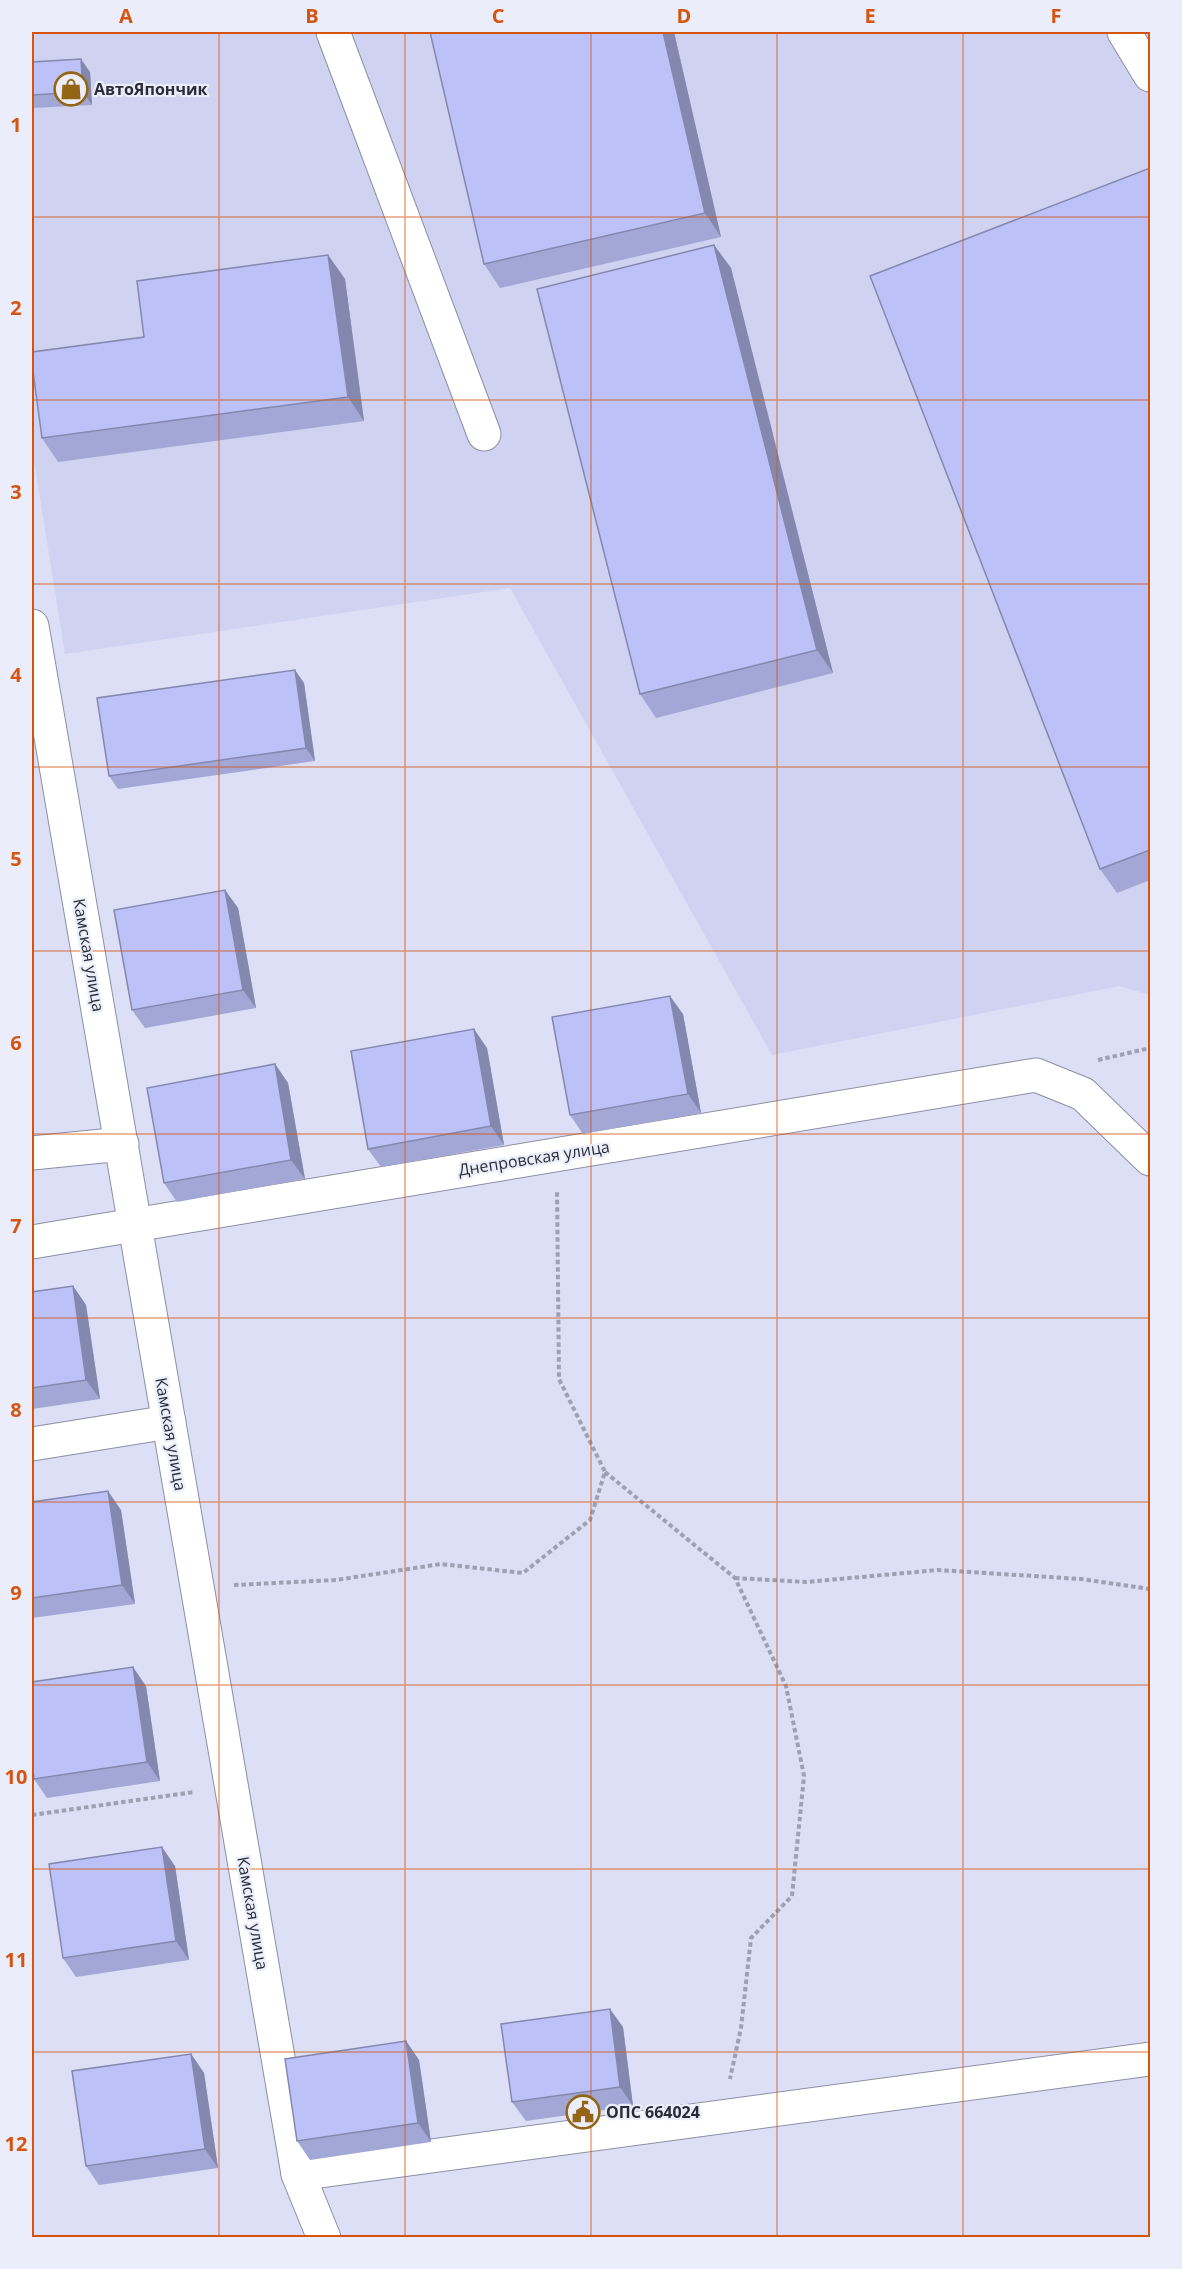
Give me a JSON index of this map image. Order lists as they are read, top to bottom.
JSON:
{
  "streets": {
    "street": ["Камская улица", "Днепровская улица"]
  },
  "crossings": [
    ["Камская улица", "Днепровская улица"]
  ],
  "places": {
    "shop": ["АвтоЯпончик"],
    "public building": ["ОПС 664024"]
  },
  "grid": {
    "columns": [
      "A",
      "B",
      "C",
      "D",
      "E",
      "F"
    ],
    "rows": [
      "1",
      "2",
      "3",
      "4",
      "5",
      "6",
      "7",
      "8",
      "9",
      "10",
      "11",
      "12"
    ]
  }
}
